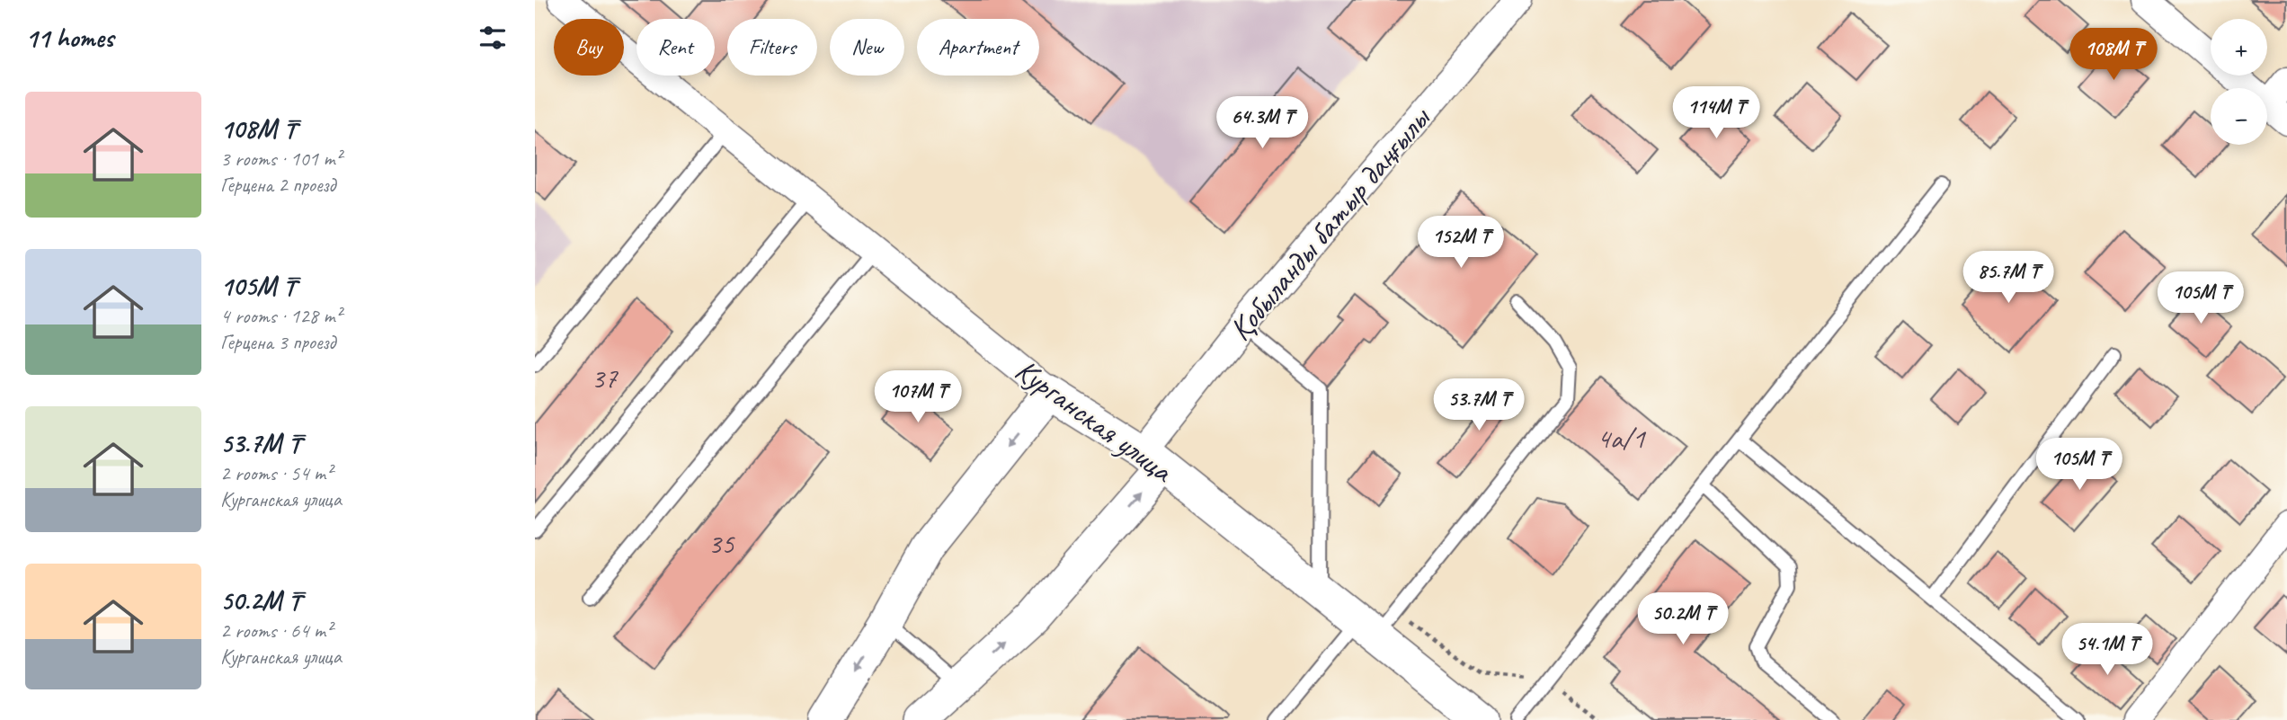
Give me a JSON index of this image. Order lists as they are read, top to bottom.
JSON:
{
  "streets": {
    "street": ["Қобыланды батыр даңғылы", "Курганская улица"]
  },
  "crossings": [
    ["Қобыланды батыр даңғылы", "Курганская улица"]
  ],
  "house_numbers": ["37", "4а/1", "35"],
  "page": {
    "heading": "11 homes",
    "map_buttons": ["+", "−"],
    "chip": [
      "Buy",
      "Rent",
      "Filters",
      "New",
      "Apartment"
    ],
    "price": [
      "108M ₸",
      "114M ₸",
      "64.3M ₸",
      "152M ₸",
      "85.7M ₸",
      "105M ₸",
      "107M ₸",
      "53.7M ₸",
      "105M ₸",
      "50.2M ₸",
      "54.1M ₸"
    ],
    "list": [
      {
        "name": "108M ₸",
        "note": "3 rooms · 101 m² · Герцена 2 проезд"
      },
      {
        "name": "105M ₸",
        "note": "4 rooms · 128 m² · Герцена 3 проезд"
      },
      {
        "name": "53.7M ₸",
        "note": "2 rooms · 54 m² · Курганская улица"
      },
      {
        "name": "50.2M ₸",
        "note": "2 rooms · 64 m² · Курганская улица"
      }
    ]
  }
}
